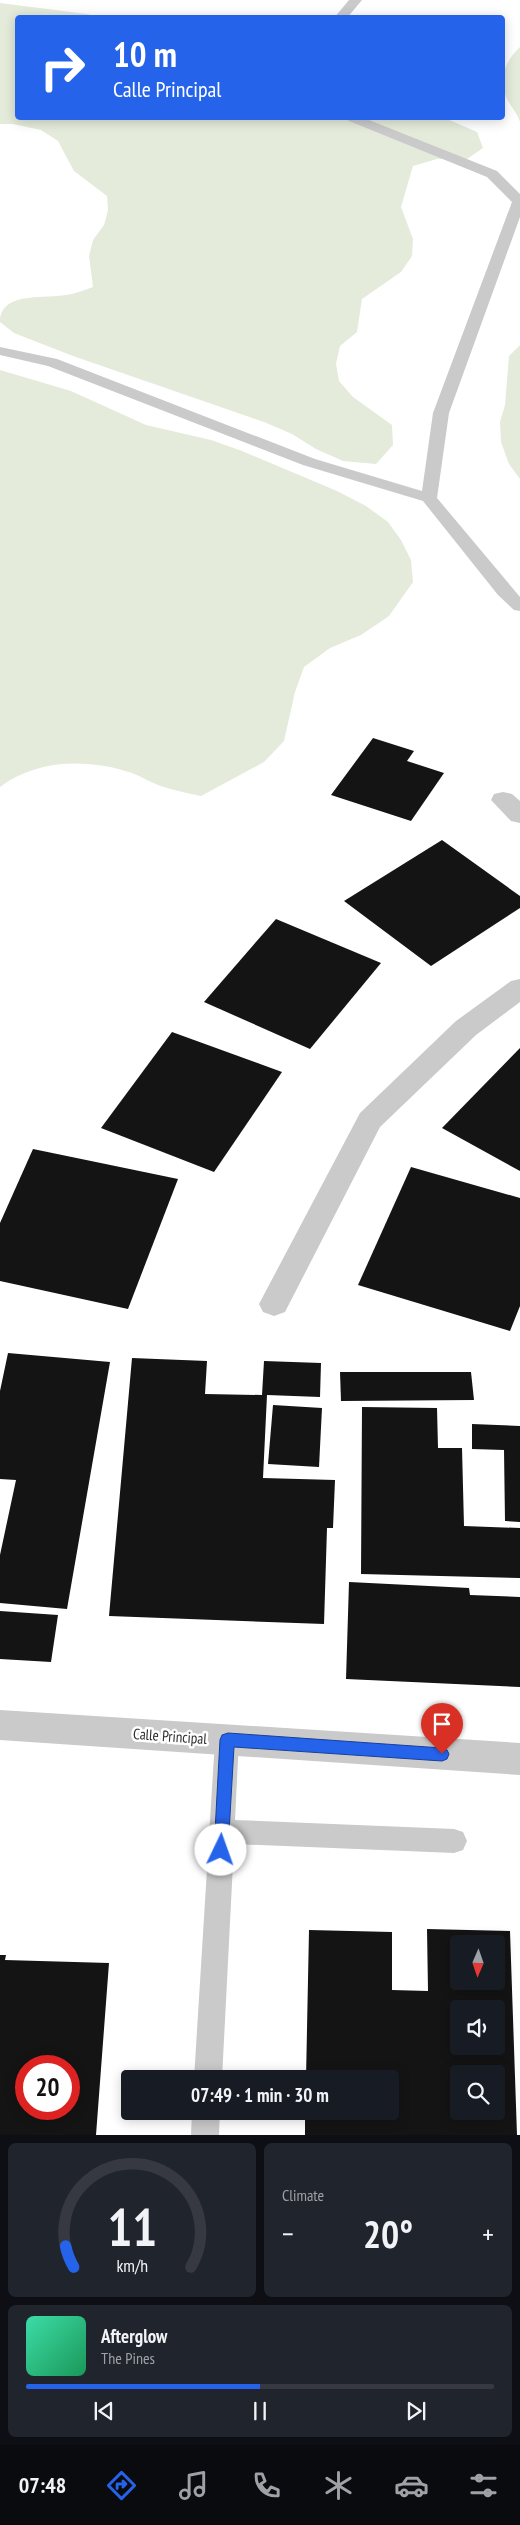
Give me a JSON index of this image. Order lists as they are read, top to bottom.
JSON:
{
  "streets": {
    "street": ["Calle Principal"]
  },
  "north": "bottom",
  "page": {
    "turn": ["10 m", "Calle Principal"],
    "limit": "20",
    "trip": "07:49 · 1 min · 30 m",
    "tile": "Climate",
    "heat": ["−", "20°", "+"],
    "song": ["Afterglow", "The Pines"],
    "tabs": "07:48",
    "gauge": ["11", "km/h"]
  }
}
